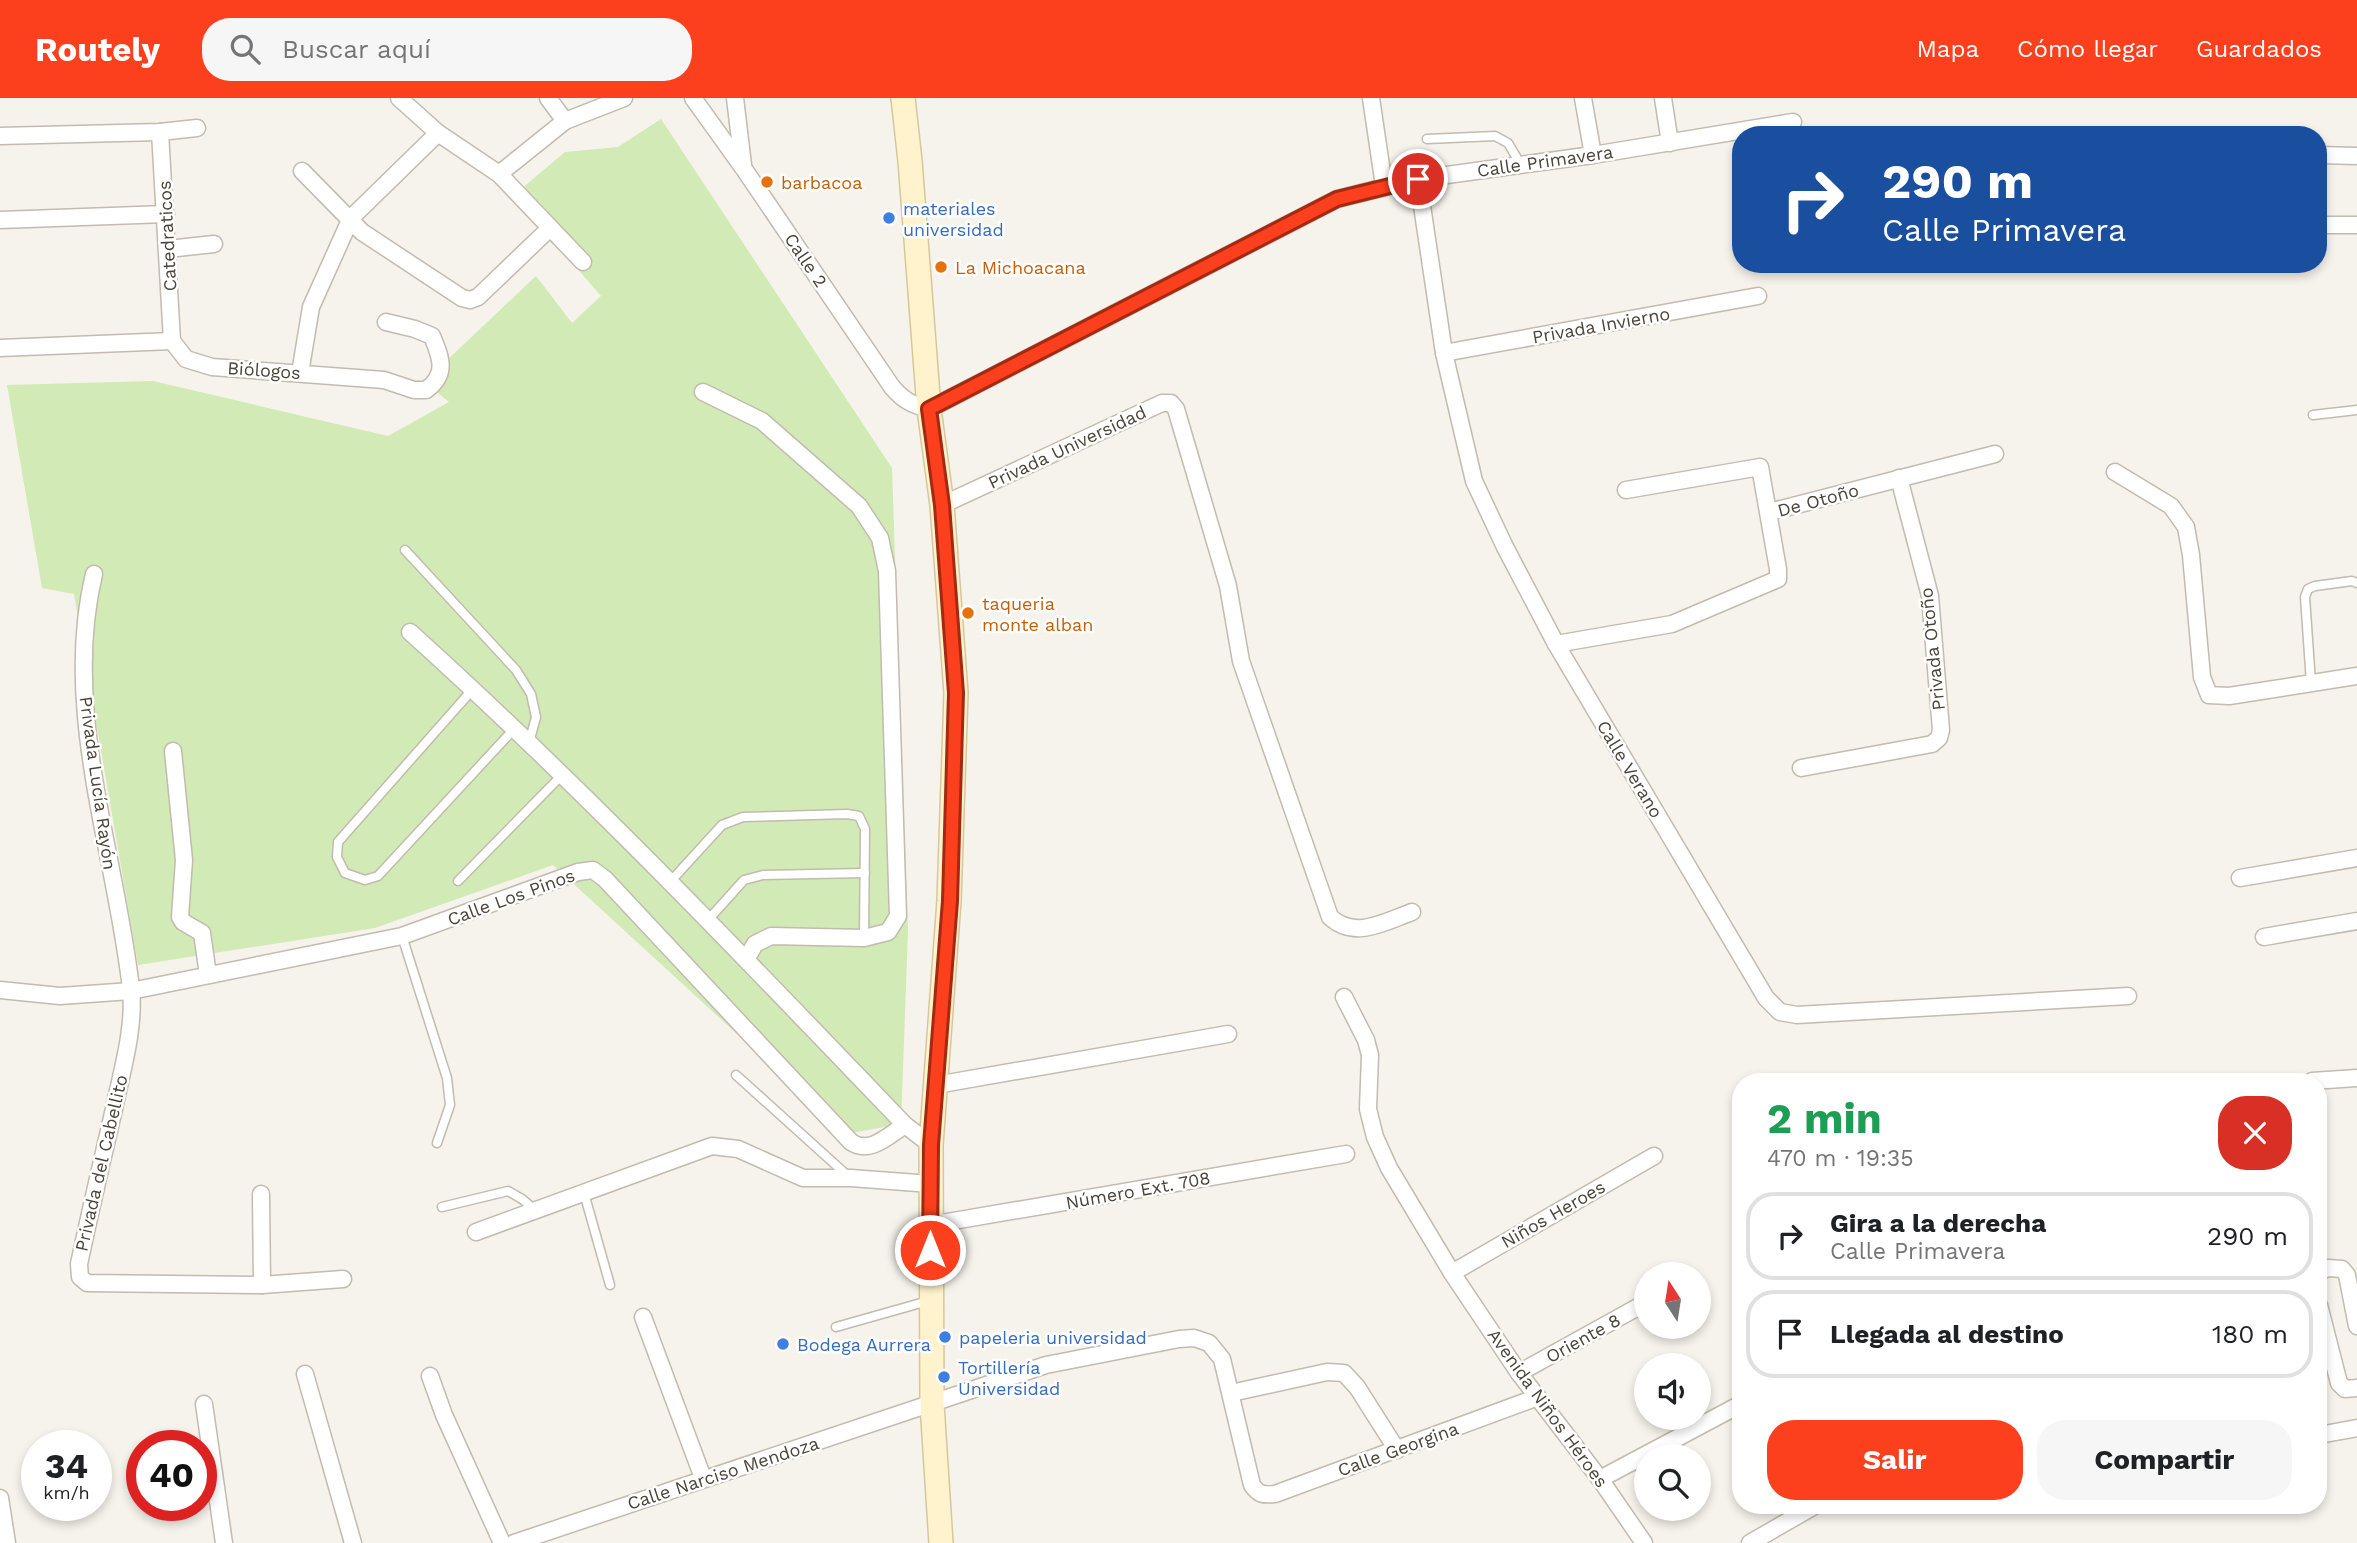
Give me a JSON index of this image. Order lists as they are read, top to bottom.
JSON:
{
  "streets": {
    "street": [
      "Calle Primavera",
      "Catedraticos",
      "Calle 2",
      "Privada Invierno",
      "Biólogos",
      "Privada Universidad",
      "De Otoño",
      "Privada Otoño",
      "Calle Verano",
      "Privada Lucía Rayón",
      "Calle Los Pinos",
      "Privada del Cabellito",
      "Número Ext. 708",
      "Niños Heroes",
      "Oriente 8",
      "Avenida Niños Héroes",
      "Calle Georgina",
      "Calle Narciso Mendoza"
    ]
  },
  "crossings": [
    ["Calle Primavera", "Calle 2"],
    ["Calle Primavera", "Calle Verano"],
    ["Catedraticos", "Biólogos"],
    ["Privada Invierno", "Calle Verano"],
    ["De Otoño", "Privada Otoño"],
    ["De Otoño", "Calle Verano"],
    ["Privada Lucía Rayón", "Calle Los Pinos"],
    ["Privada Lucía Rayón", "Privada del Cabellito"],
    ["Calle Los Pinos", "Privada del Cabellito"],
    ["Niños Heroes", "Avenida Niños Héroes"],
    ["Oriente 8", "Avenida Niños Héroes"],
    ["Avenida Niños Héroes", "Calle Georgina"],
    ["Calle Georgina", "Calle Narciso Mendoza"]
  ],
  "places": [
    "barbacoa",
    "materiales universidad",
    "La Michoacana",
    "taqueria monte alban",
    "papeleria universidad",
    "Bodega Aurrera",
    "Tortillería Universidad"
  ],
  "north": "top",
  "page": {
    "header": "Routely",
    "search": "Buscar aquí",
    "nav": ["Mapa", "Cómo llegar", "Guardados"],
    "turn": ["290 m", "Calle Primavera"],
    "heading": ["2 min", "470 m · 19:35"],
    "list": [
      {
        "name": "Gira a la derecha",
        "note": "Calle Primavera",
        "value": "290 m"
      },
      {
        "name": "Llegada al destino",
        "value": "180 m"
      }
    ],
    "buttons": ["Salir", "Compartir"],
    "speed": "34 km/h",
    "limit": "40"
  }
}
